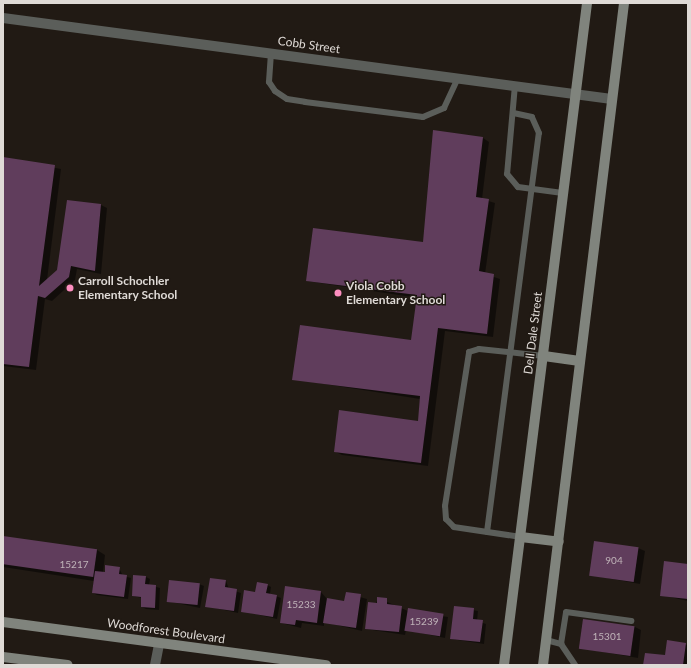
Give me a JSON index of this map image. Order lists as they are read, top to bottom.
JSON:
{
  "streets": {
    "main road": ["Dell Dale Street", "Woodforest Boulevard"],
    "street": ["Cobb Street"]
  },
  "crossings": [
    ["Cobb Street", "Dell Dale Street"]
  ],
  "places": ["Carroll Schochler Elementary School", "Viola Cobb Elementary School"],
  "house_numbers": [
    "904",
    "15217",
    "15233",
    "15239",
    "15301"
  ]
}
